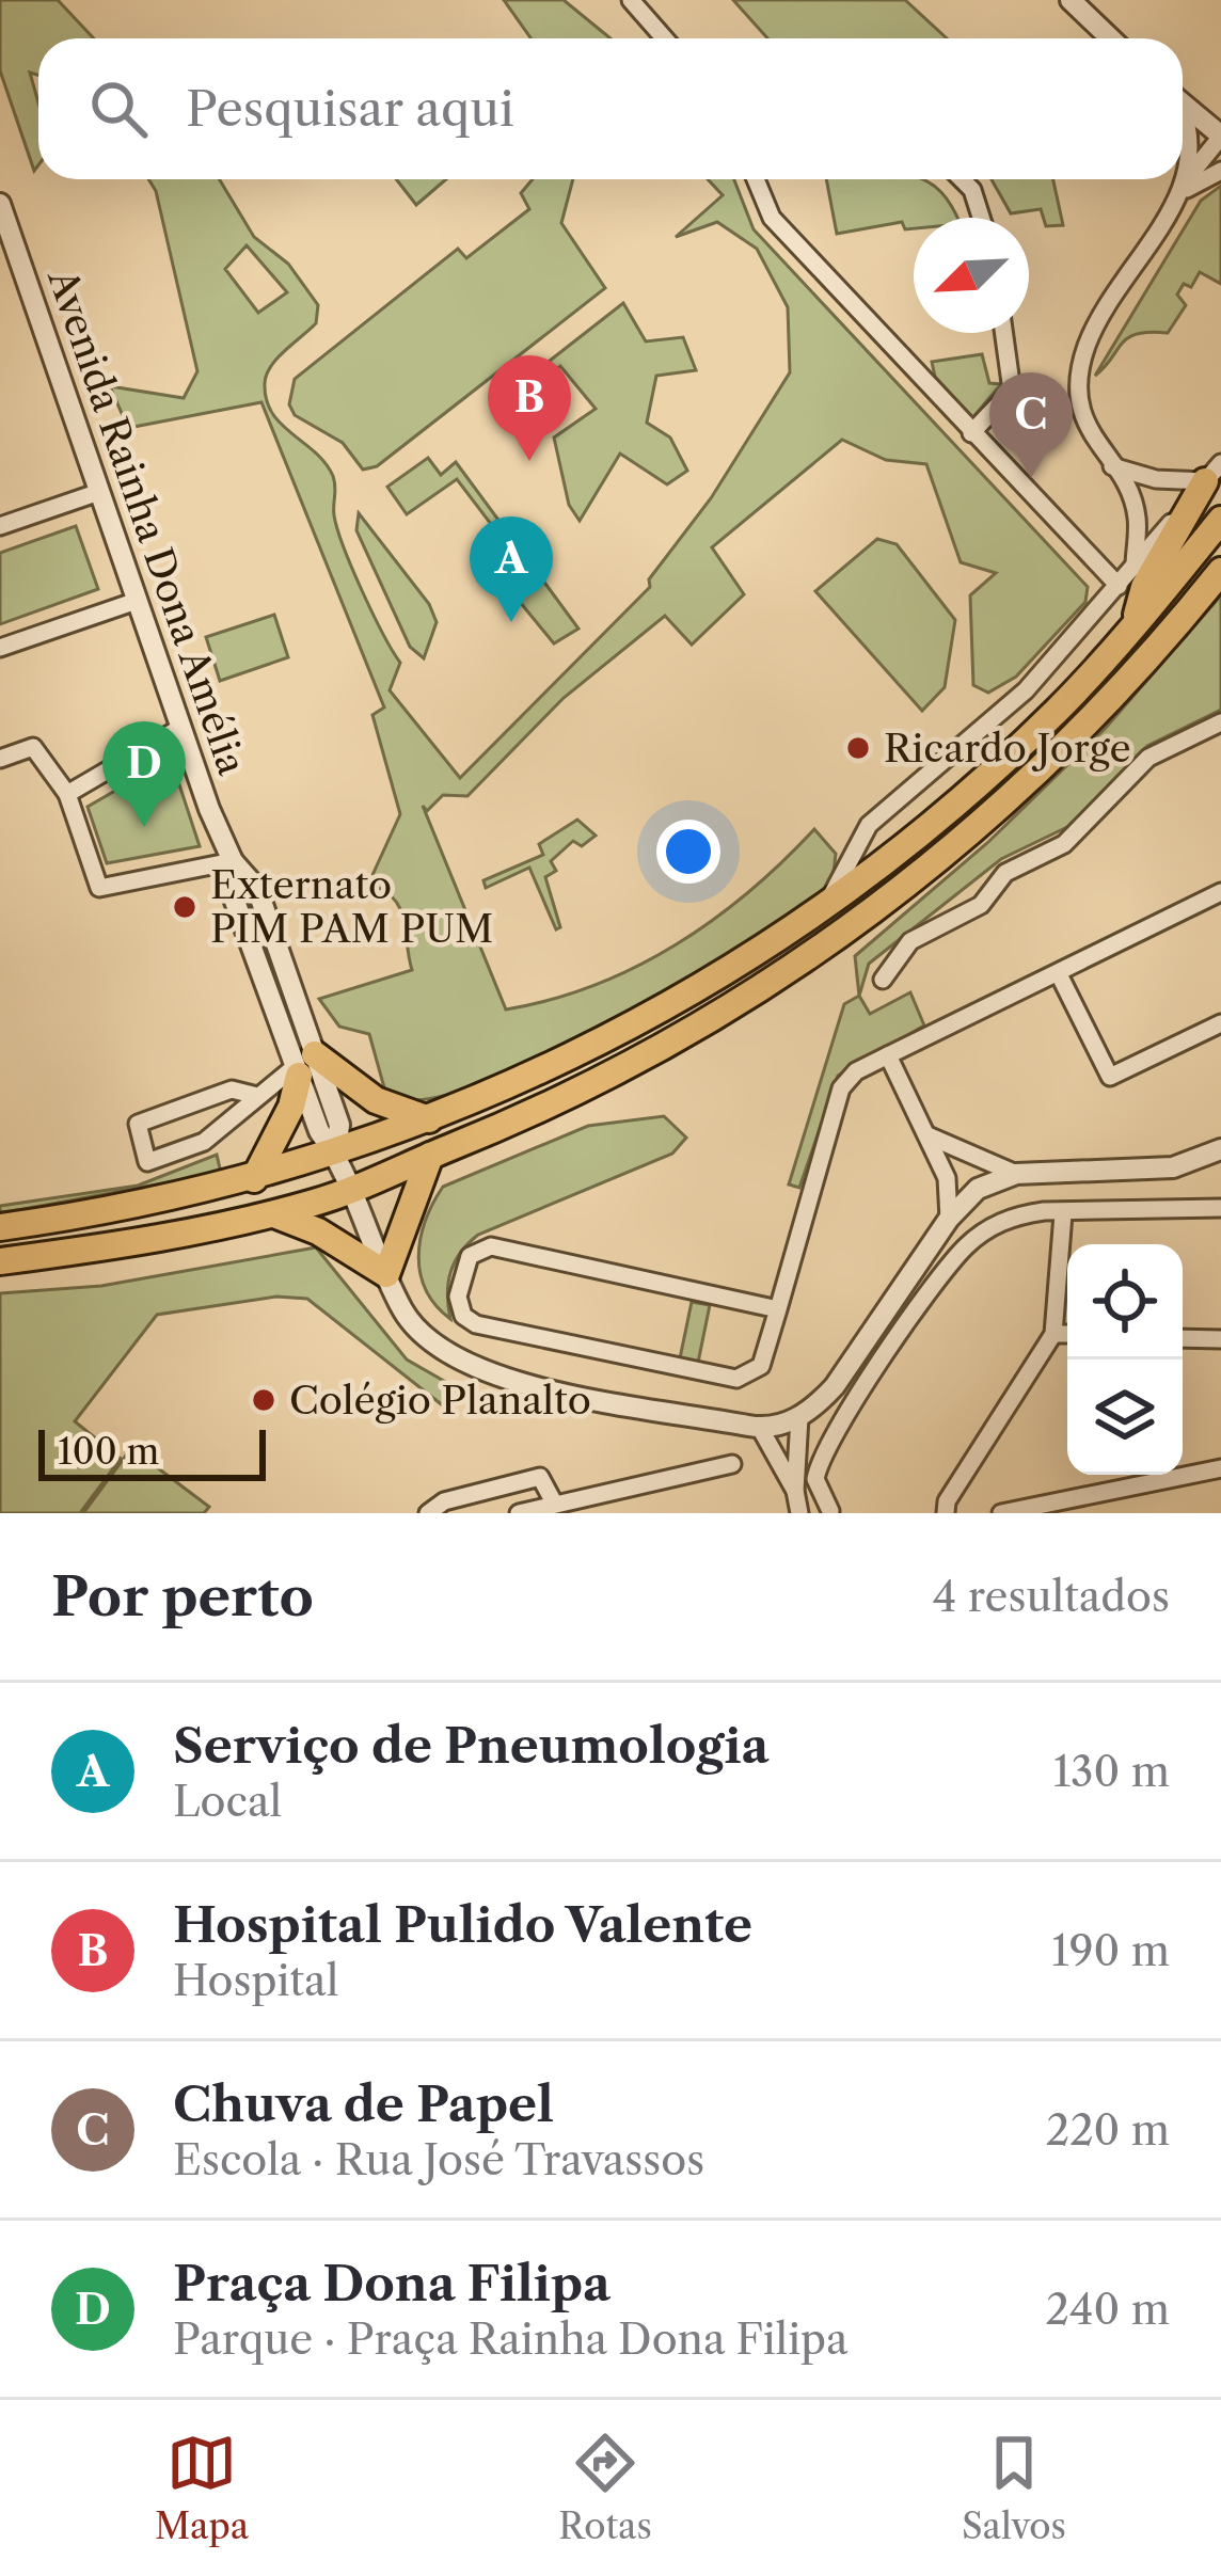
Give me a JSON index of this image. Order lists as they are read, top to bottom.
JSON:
{
  "streets": {
    "street": ["Avenida Rainha Dona Amélia"]
  },
  "places": ["Ricardo Jorge", "Externato PIM PAM PUM", "Colégio Planalto"],
  "scale_bar": "100 m",
  "north": "bottom left",
  "page": {
    "search": "Pesquisar aqui",
    "pins": [
      "B",
      "C",
      "A",
      "D"
    ],
    "scale": "100 m",
    "heading": ["Por perto", "4 resultados"],
    "list": [
      {
        "mark": "A",
        "name": "Serviço de Pneumologia",
        "note": "Local",
        "value": "130 m"
      },
      {
        "mark": "B",
        "name": "Hospital Pulido Valente",
        "note": "Hospital",
        "value": "190 m"
      },
      {
        "mark": "C",
        "name": "Chuva de Papel",
        "note": "Escola · Rua José Travassos",
        "value": "220 m"
      },
      {
        "mark": "D",
        "name": "Praça Dona Filipa",
        "note": "Parque · Praça Rainha Dona Filipa",
        "value": "240 m"
      }
    ],
    "nav": ["Mapa", "Rotas", "Salvos"]
  }
}
